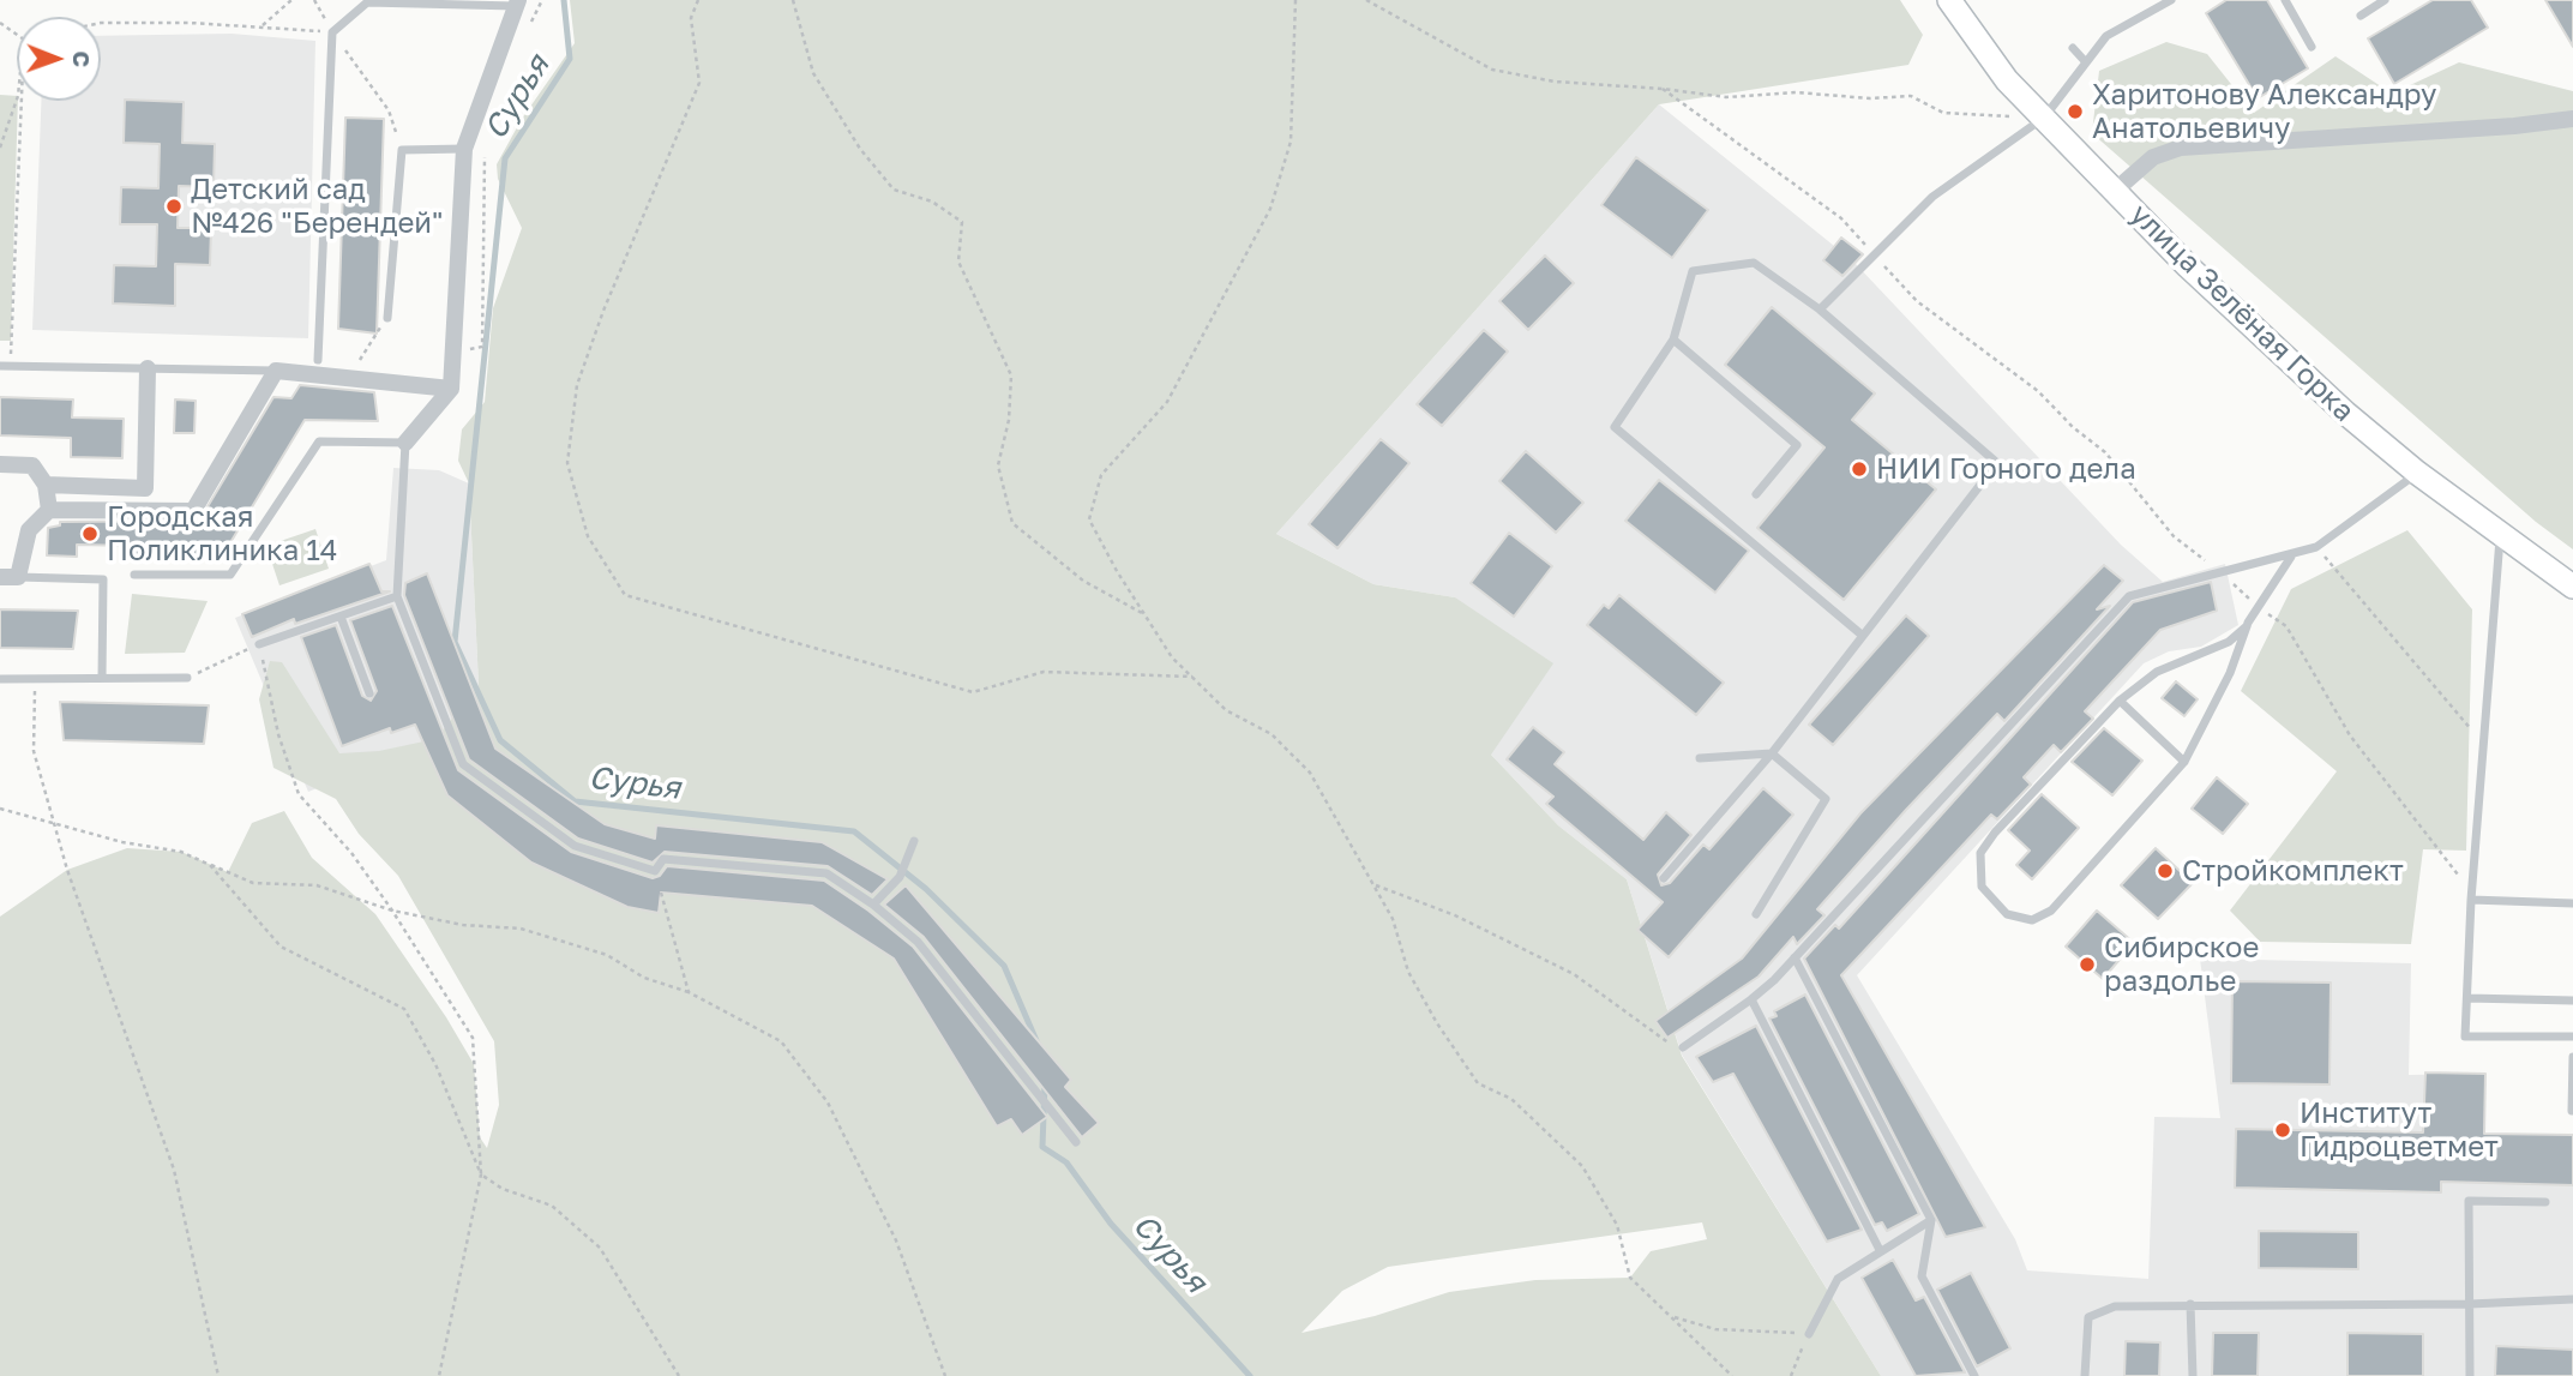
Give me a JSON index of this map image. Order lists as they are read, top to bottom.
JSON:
{
  "streets": {
    "street": ["улица Зелёная Горка"]
  },
  "water": ["Сурья"],
  "places": [
    "Харитонову Александру Анатольевичу",
    "Детский сад №426 \"Берендей\"",
    "НИИ Горного дела",
    "Городская Поликлиника 14",
    "Стройкомплект",
    "Сибирское раздолье",
    "Институт Гидроцветмет"
  ],
  "north": "right"
}
